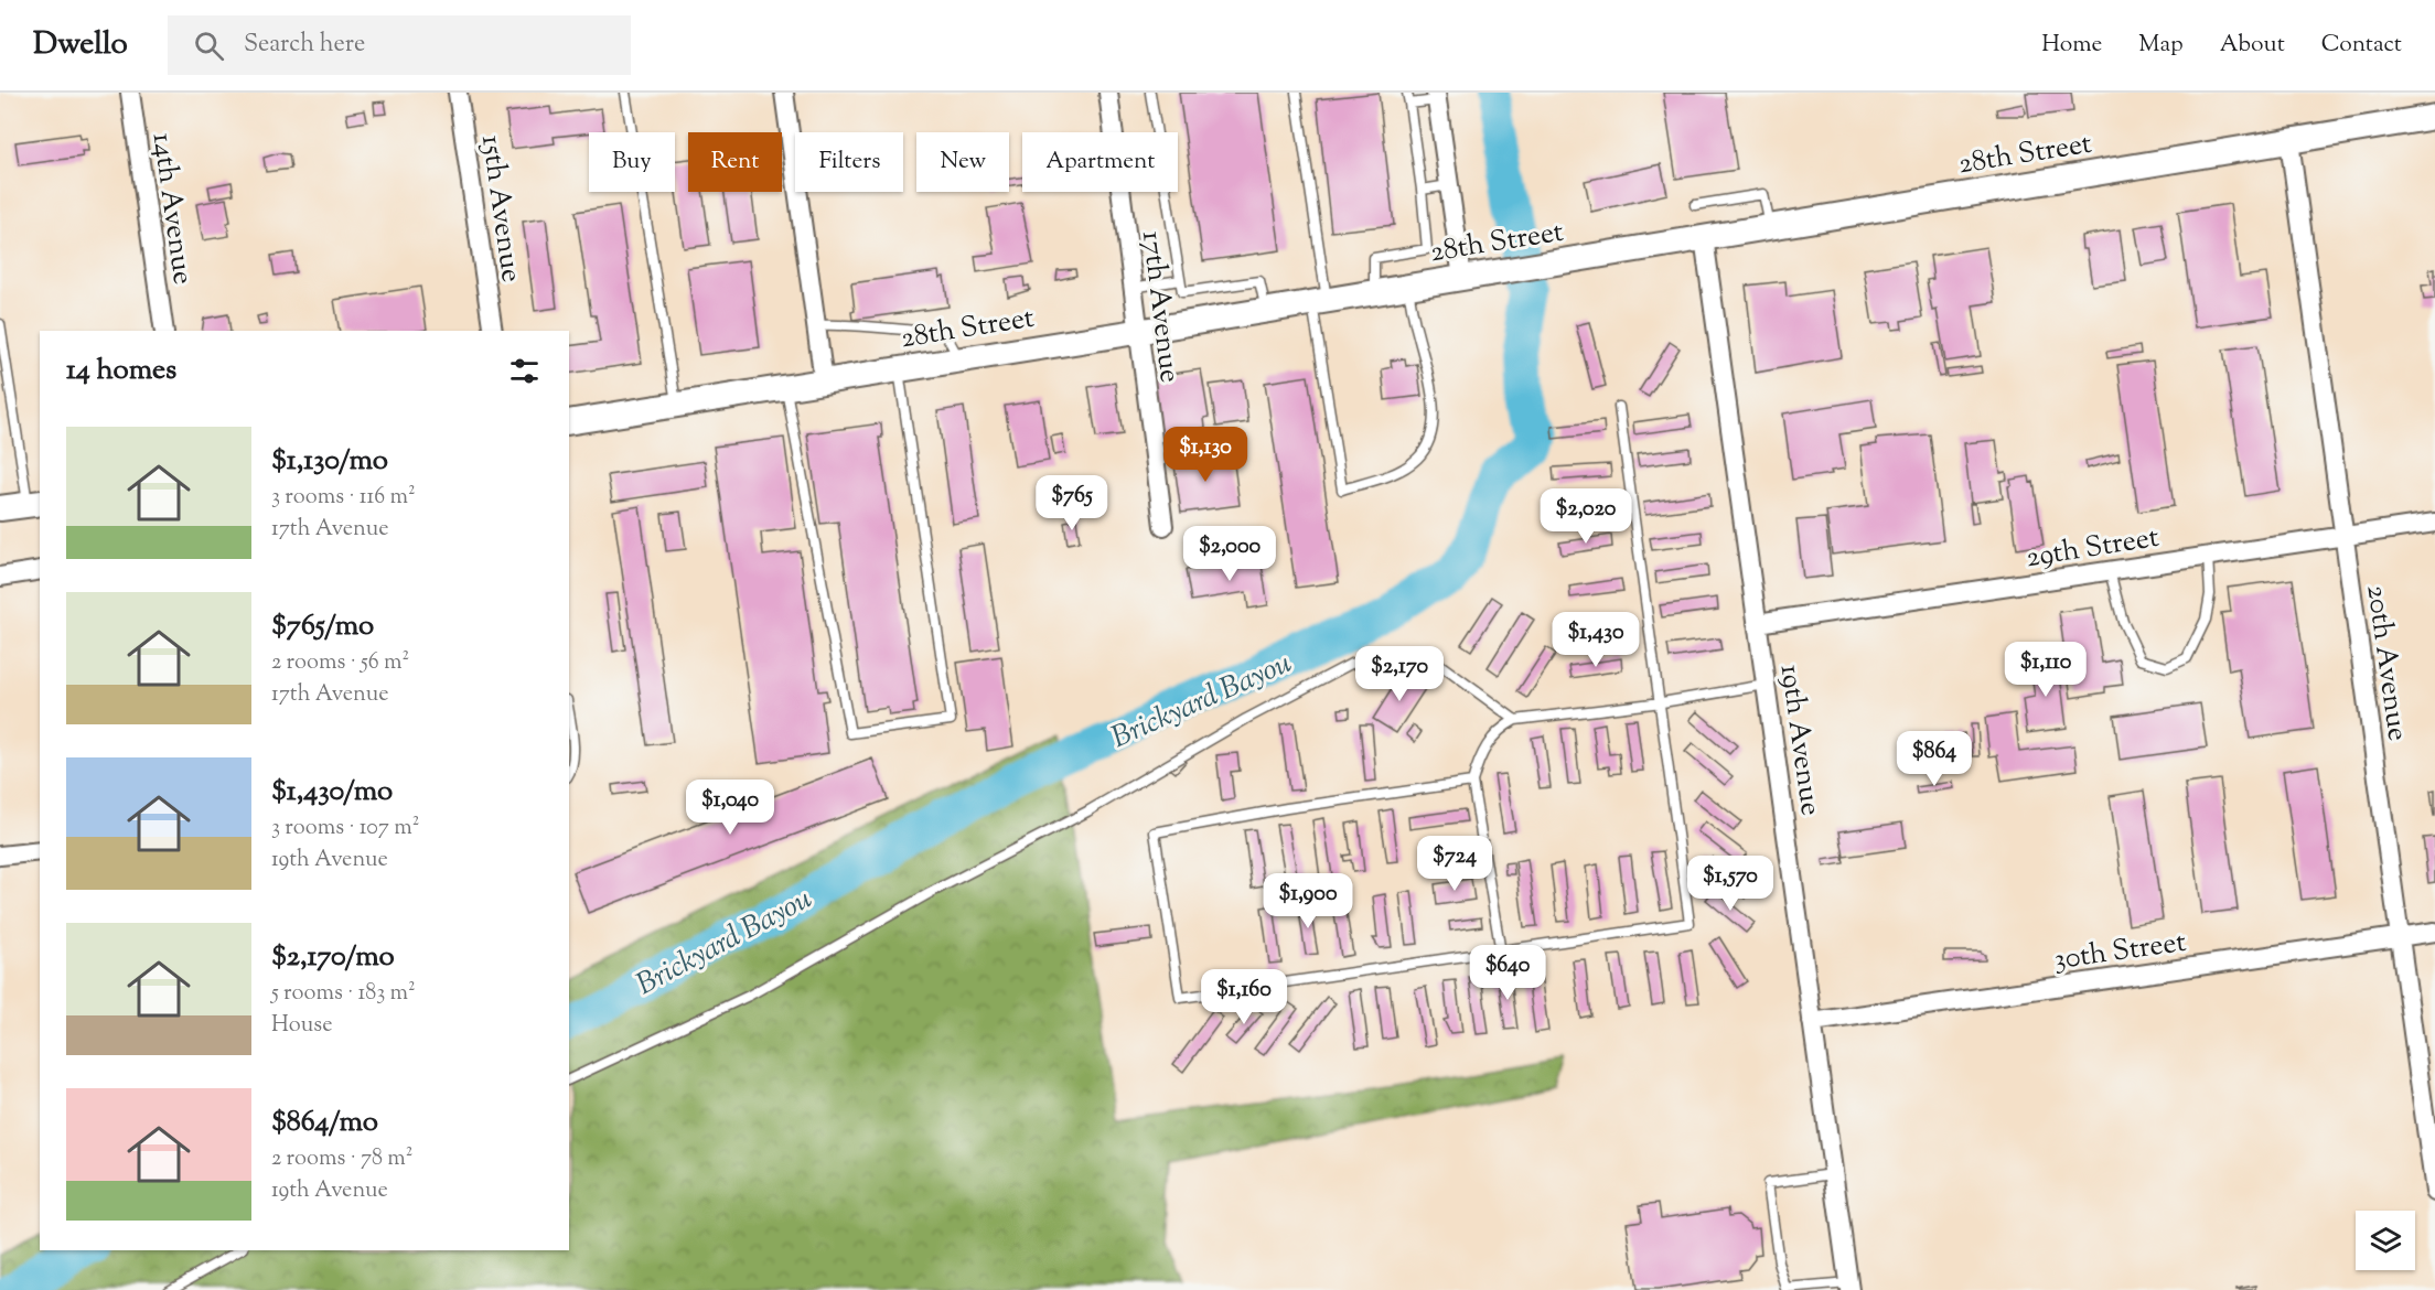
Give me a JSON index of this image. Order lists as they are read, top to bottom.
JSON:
{
  "streets": {
    "main road": ["28th Street"],
    "street": [
      "14th Avenue",
      "15th Avenue",
      "17th Avenue",
      "29th Street",
      "20th Avenue",
      "19th Avenue",
      "30th Street"
    ]
  },
  "crossings": [
    ["28th Street", "17th Avenue"],
    ["28th Street", "20th Avenue"],
    ["28th Street", "19th Avenue"],
    ["29th Street", "20th Avenue"],
    ["29th Street", "19th Avenue"],
    ["20th Avenue", "30th Street"],
    ["19th Avenue", "30th Street"]
  ],
  "water": ["Brickyard Bayou"],
  "page": {
    "header": "Dwello",
    "search": "Search here",
    "nav": [
      "Home",
      "Map",
      "About",
      "Contact"
    ],
    "chip": [
      "Buy",
      "Rent",
      "Filters",
      "New",
      "Apartment"
    ],
    "heading": "14 homes",
    "list": [
      {
        "name": "$1,130/mo",
        "note": "3 rooms · 116 m² · 17th Avenue"
      },
      {
        "name": "$765/mo",
        "note": "2 rooms · 56 m² · 17th Avenue"
      },
      {
        "name": "$1,430/mo",
        "note": "3 rooms · 107 m² · 19th Avenue"
      },
      {
        "name": "$2,170/mo",
        "note": "5 rooms · 183 m² · House"
      },
      {
        "name": "$864/mo",
        "note": "2 rooms · 78 m² · 19th Avenue"
      }
    ],
    "price": [
      "$1,130",
      "$765",
      "$2,020",
      "$2,000",
      "$1,430",
      "$1,110",
      "$2,170",
      "$864",
      "$1,040",
      "$724",
      "$1,570",
      "$1,900",
      "$640",
      "$1,160"
    ]
  }
}
